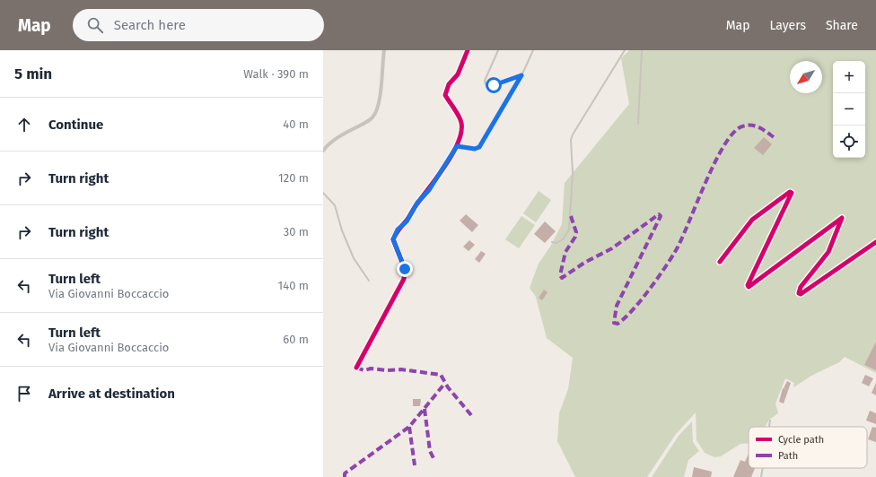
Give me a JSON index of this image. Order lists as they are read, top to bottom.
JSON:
{
  "legend": ["Cycle path", "Path"],
  "north": "bottom left",
  "page": {
    "header": "Map",
    "search": "Search here",
    "nav": ["Map", "Layers", "Share"],
    "heading": ["5 min", "Walk · 390 m"],
    "map_buttons": ["+", "−"],
    "list": [
      ["Continue", "40 m"],
      ["Turn right", "120 m"],
      ["Turn right", "30 m"],
      ["Turn left", "Via Giovanni Boccaccio", "140 m"],
      ["Turn left", "Via Giovanni Boccaccio", "60 m"],
      "Arrive at destination"
    ]
  }
}
